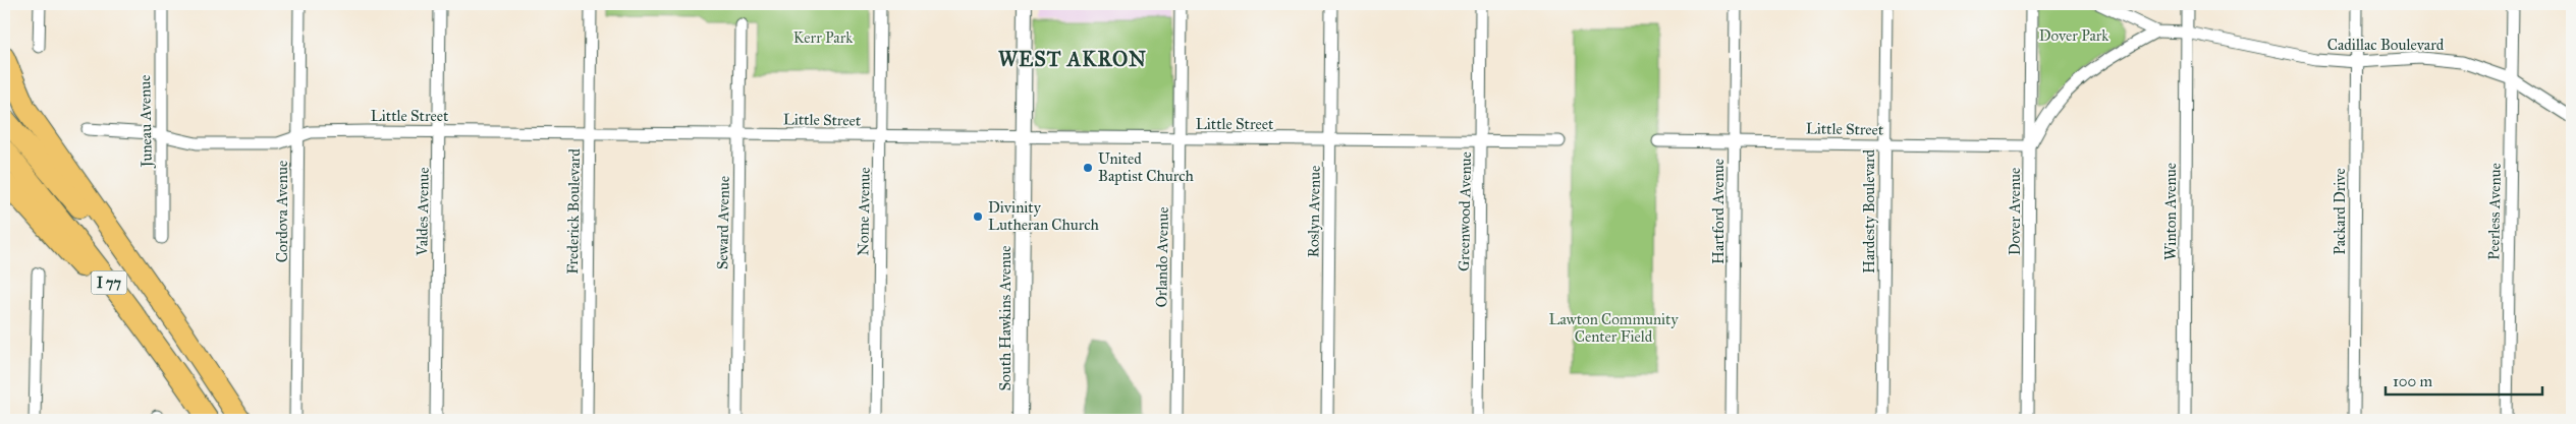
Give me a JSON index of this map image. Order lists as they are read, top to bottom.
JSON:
{
  "streets": {
    "highway": ["I 77"],
    "street": [
      "Cadillac Boulevard",
      "Little Street",
      "Juneau Avenue",
      "Cordova Avenue",
      "Valdes Avenue",
      "Frederick Boulevard",
      "Nome Avenue",
      "Roslyn Avenue",
      "Greenwood Avenue",
      "Hartford Avenue",
      "Hardesty Boulevard",
      "Dover Avenue",
      "Winton Avenue",
      "Packard Drive",
      "Peerless Avenue",
      "Seward Avenue",
      "Orlando Avenue",
      "South Hawkins Avenue"
    ]
  },
  "crossings": [
    ["Cadillac Boulevard", "Winton Avenue"],
    ["Cadillac Boulevard", "Packard Drive"],
    ["Cadillac Boulevard", "Peerless Avenue"],
    ["Little Street", "Juneau Avenue"],
    ["Little Street", "Cordova Avenue"],
    ["Little Street", "Valdes Avenue"],
    ["Little Street", "Frederick Boulevard"],
    ["Little Street", "Nome Avenue"],
    ["Little Street", "Roslyn Avenue"],
    ["Little Street", "Greenwood Avenue"],
    ["Little Street", "Hartford Avenue"],
    ["Little Street", "Hardesty Boulevard"],
    ["Little Street", "Dover Avenue"],
    ["Little Street", "Seward Avenue"],
    ["Little Street", "Orlando Avenue"],
    ["Little Street", "South Hawkins Avenue"]
  ],
  "districts": ["WEST AKRON"],
  "parks": ["Dover Park", "Kerr Park", "Lawton Community Center Field"],
  "places": ["United Baptist Church", "Divinity Lutheran Church"],
  "scale_bar": "100 m"
}
